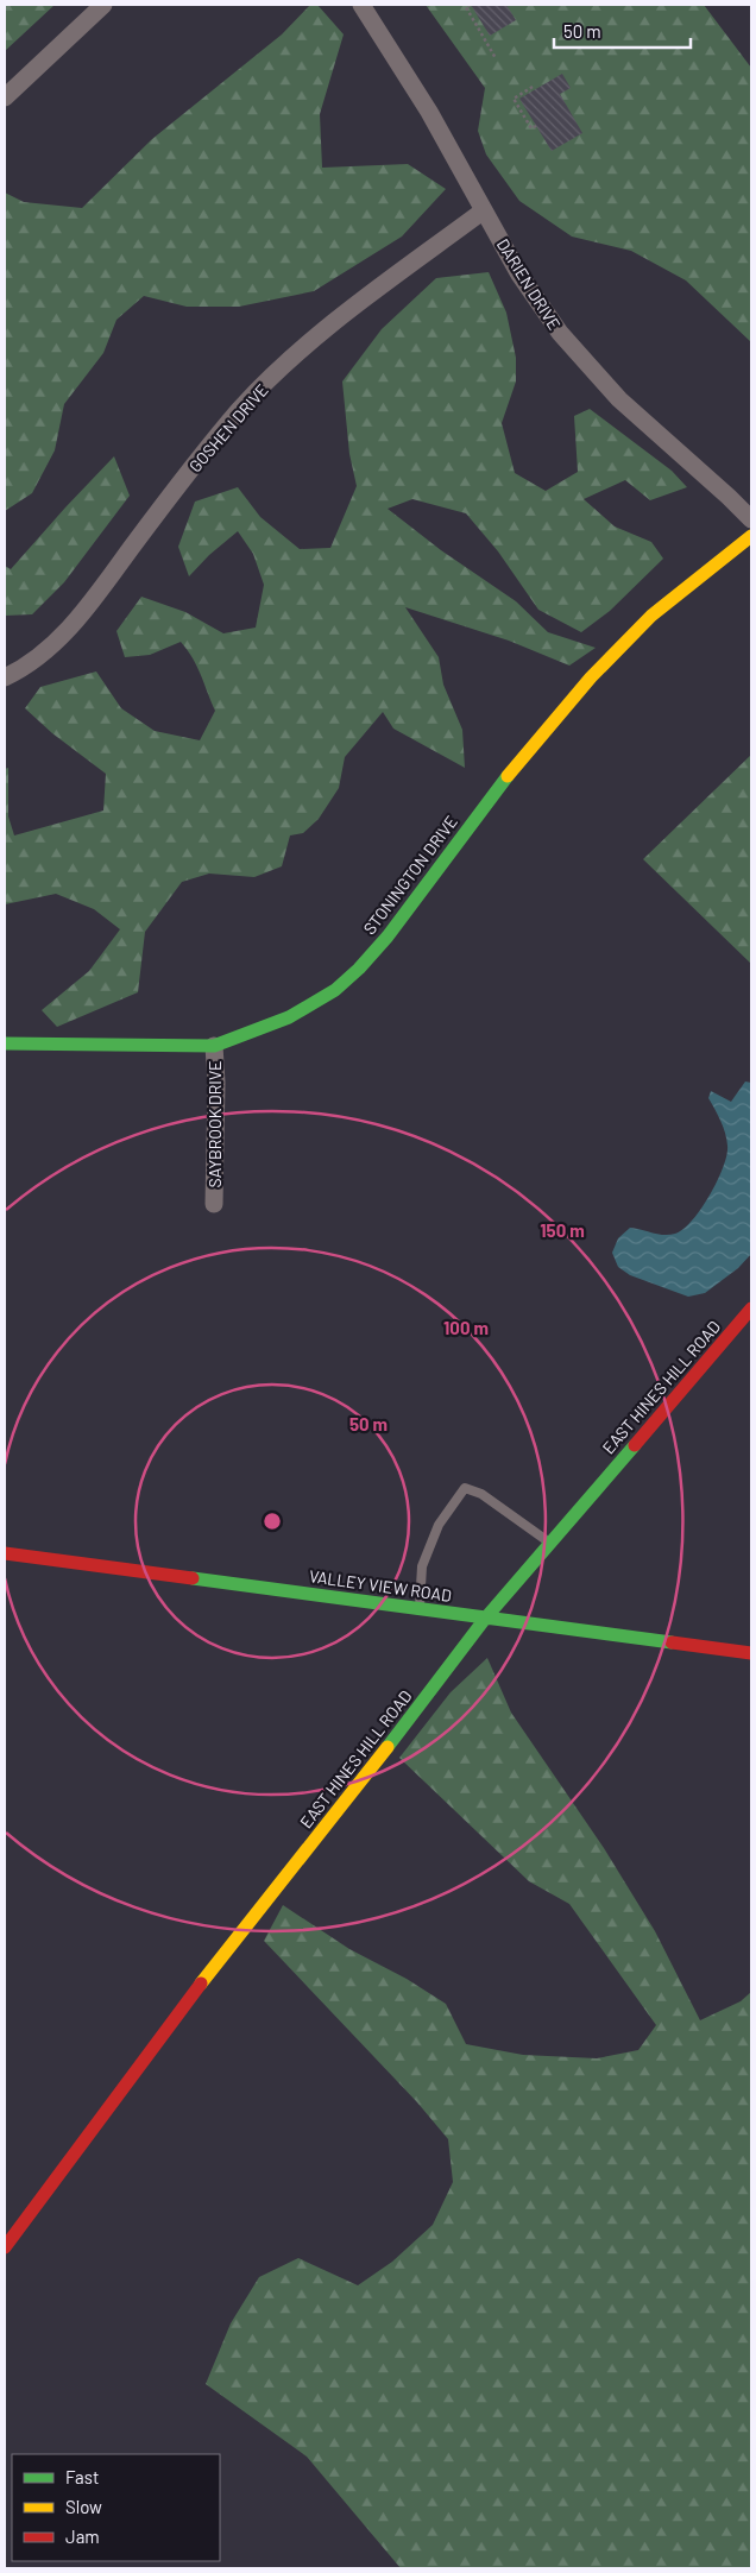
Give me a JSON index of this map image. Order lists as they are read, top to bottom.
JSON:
{
  "streets": {
    "street": [
      "DARIEN DRIVE",
      "GOSHEN DRIVE",
      "STONINGTON DRIVE",
      "SAYBROOK DRIVE",
      "EAST HINES HILL ROAD",
      "VALLEY VIEW ROAD"
    ]
  },
  "crossings": [
    ["DARIEN DRIVE", "GOSHEN DRIVE"],
    ["STONINGTON DRIVE", "SAYBROOK DRIVE"],
    ["EAST HINES HILL ROAD", "VALLEY VIEW ROAD"]
  ],
  "legend": ["Fast", "Slow", "Jam"],
  "scale_bar": "50 m",
  "rings": ["150 m", "100 m", "50 m"]
}
